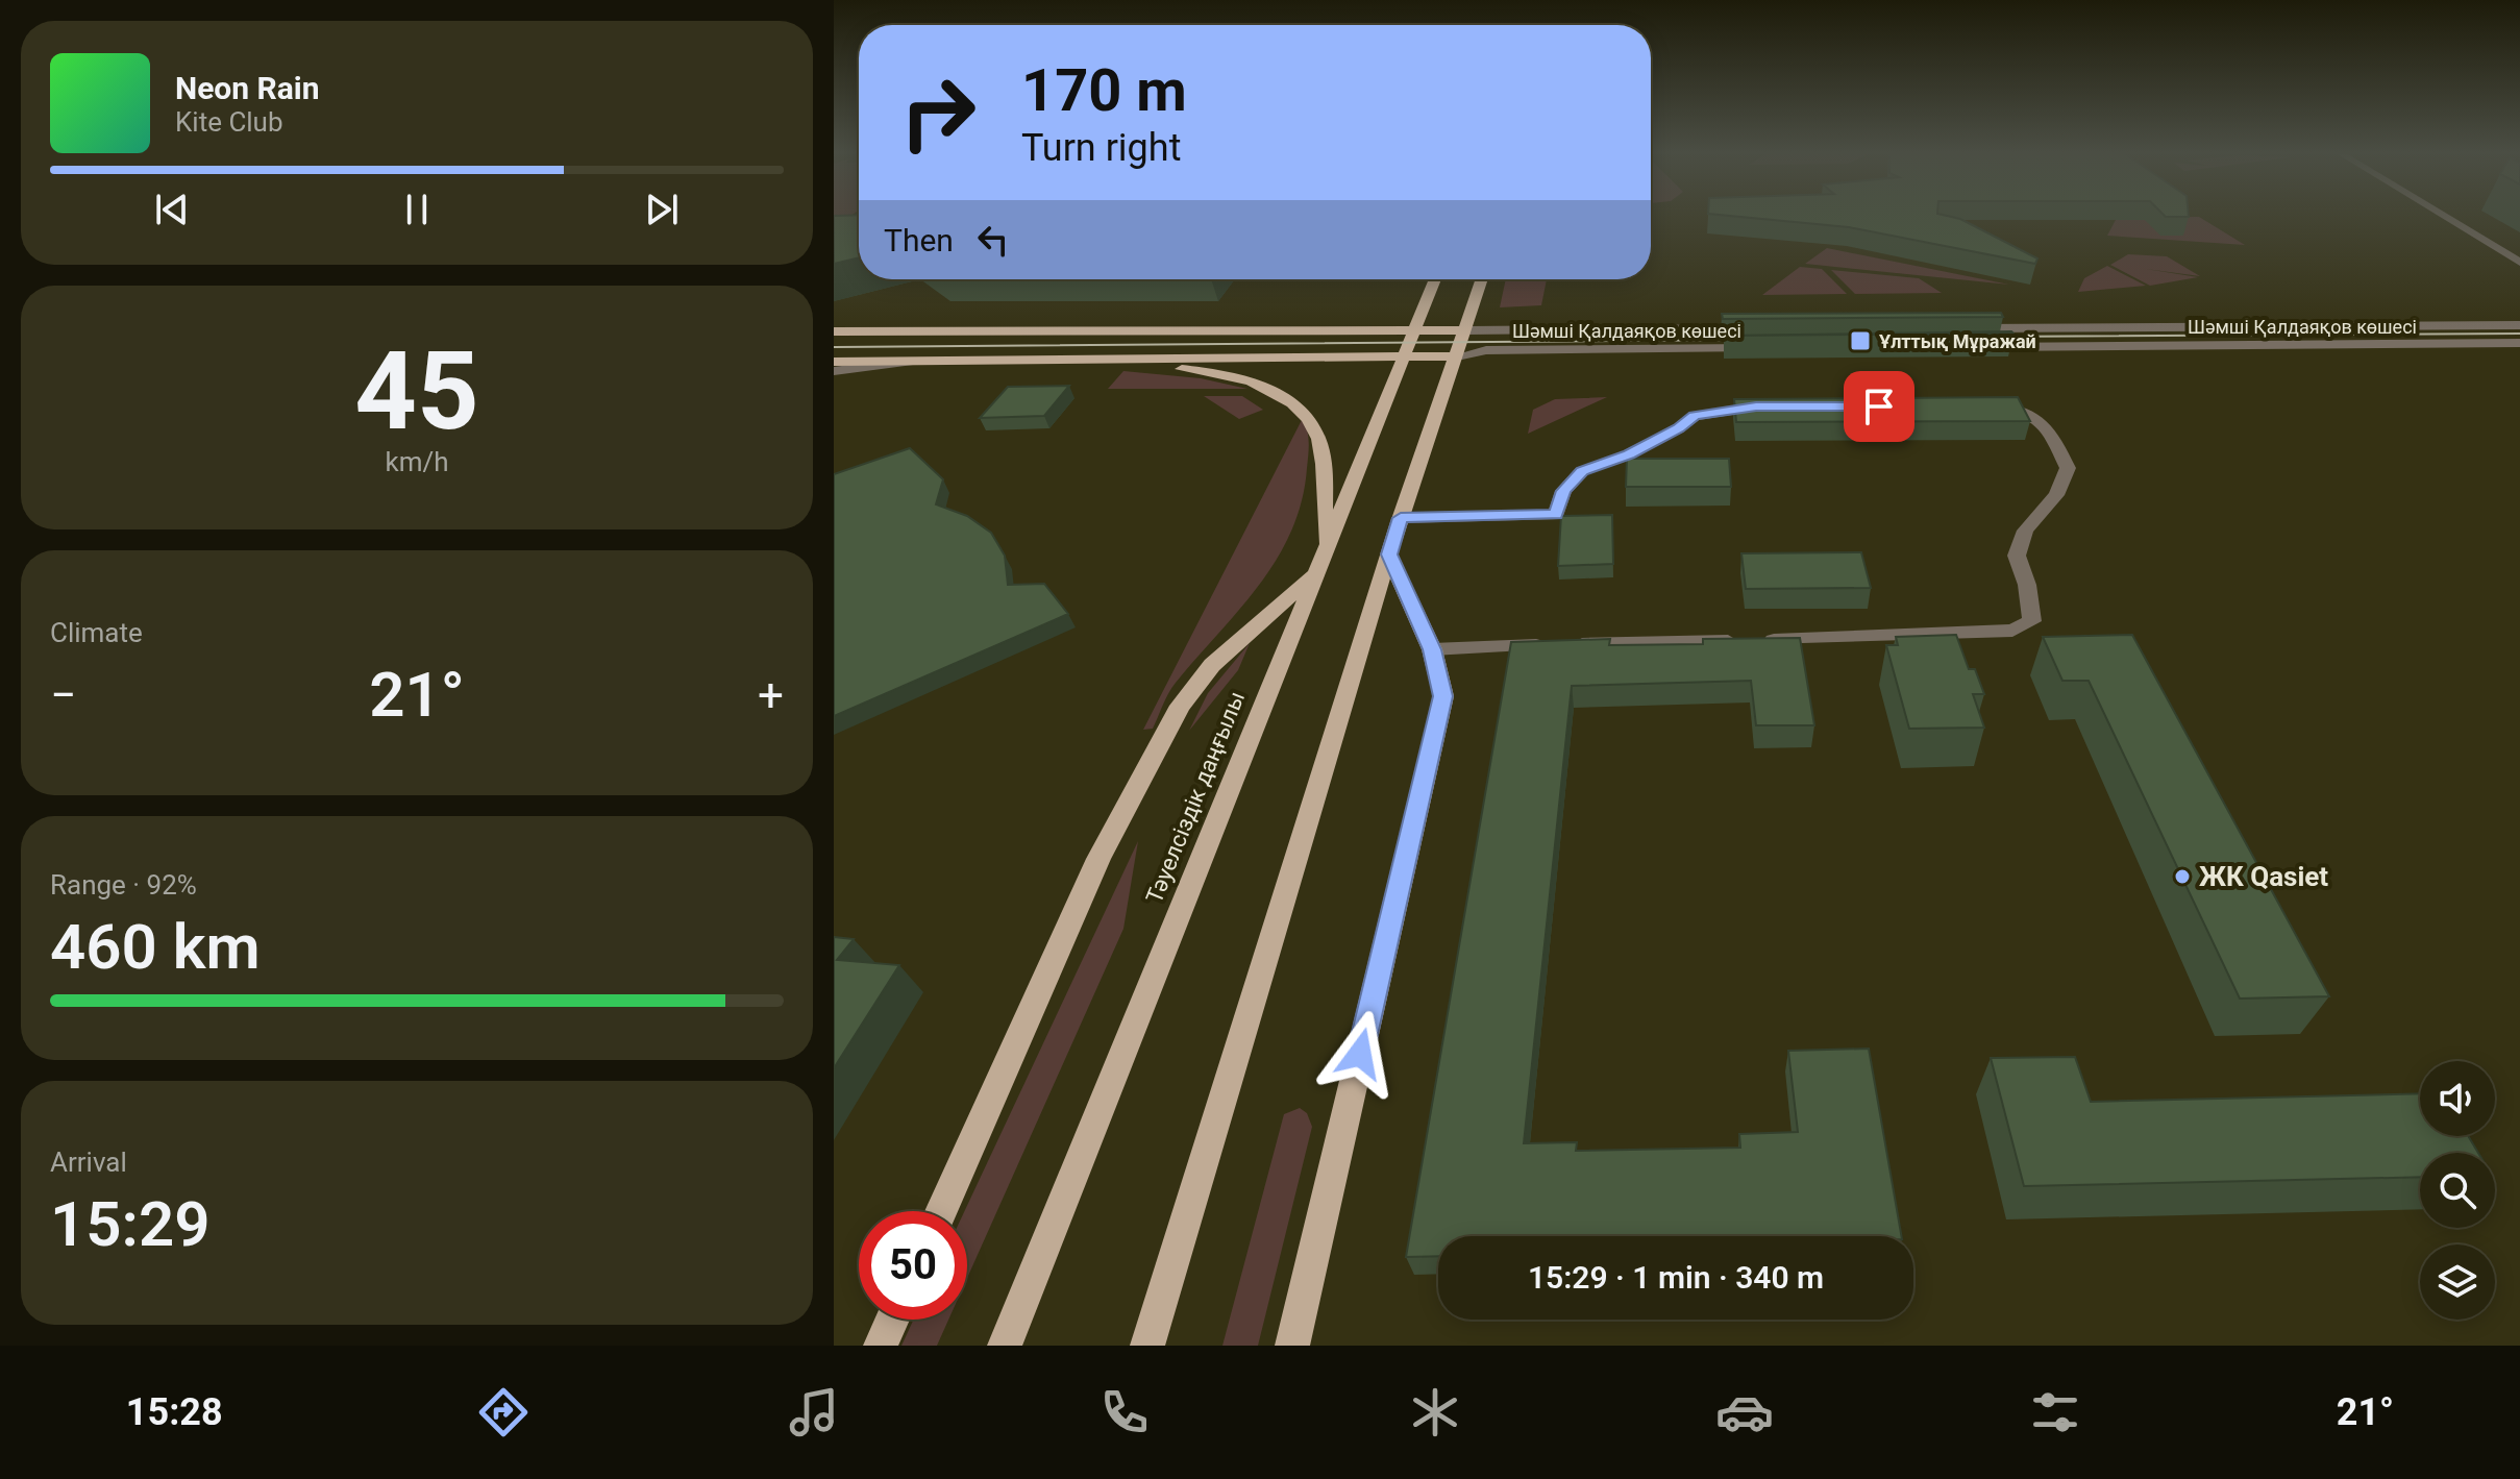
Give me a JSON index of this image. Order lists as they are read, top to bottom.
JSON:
{
  "streets": {
    "main road": ["Шәмші Қалдаяқов көшесі", "Тәуелсіздік даңғылы"]
  },
  "crossings": [
    ["Шәмші Қалдаяқов көшесі", "Тәуелсіздік даңғылы"]
  ],
  "places": {
    "transit": ["Ұлттық Мұражай"],
    "other": ["ЖК Qasiet"]
  },
  "page": {
    "turn": ["170 m", "Turn right"],
    "song": ["Neon Rain", "Kite Club"],
    "then": "Then",
    "tile": [
      ["45", "km/h"],
      "Climate",
      ["Range · 92%", "460 km"],
      ["Arrival", "15:29"]
    ],
    "heat": ["−", "21°", "+"],
    "limit": "50",
    "trip": "15:29 · 1 min · 340 m",
    "tabs": ["15:28", "21°"]
  }
}
